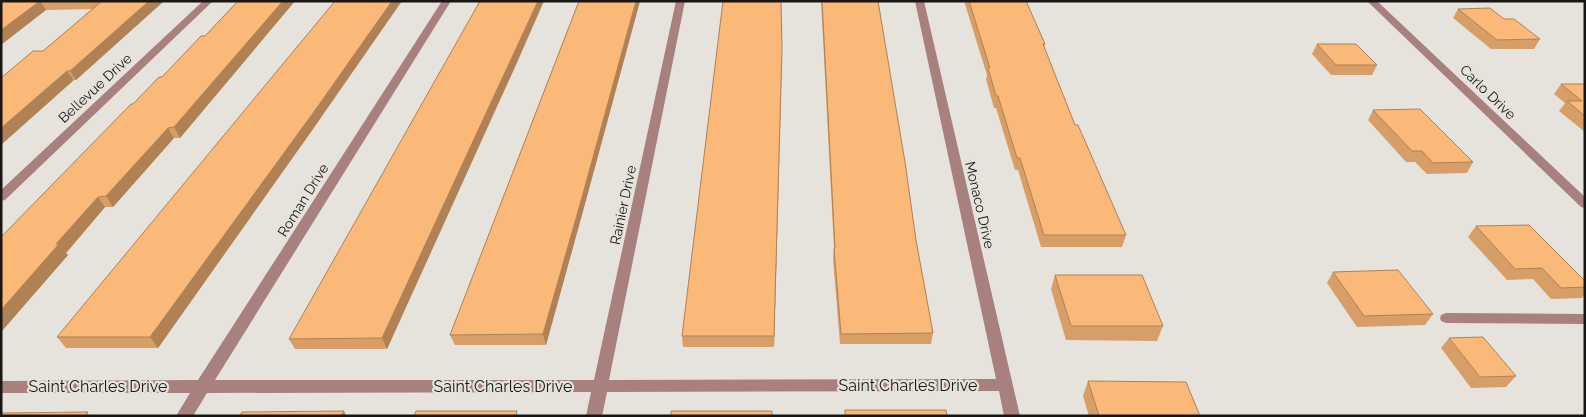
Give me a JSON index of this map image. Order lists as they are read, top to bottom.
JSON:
{
  "streets": {
    "street": [
      "Bellevue Drive",
      "Carlo Drive",
      "Roman Drive",
      "Rainier Drive",
      "Monaco Drive",
      "Saint Charles Drive"
    ]
  },
  "crossings": [
    ["Roman Drive", "Saint Charles Drive"],
    ["Rainier Drive", "Saint Charles Drive"],
    ["Monaco Drive", "Saint Charles Drive"]
  ]
}
